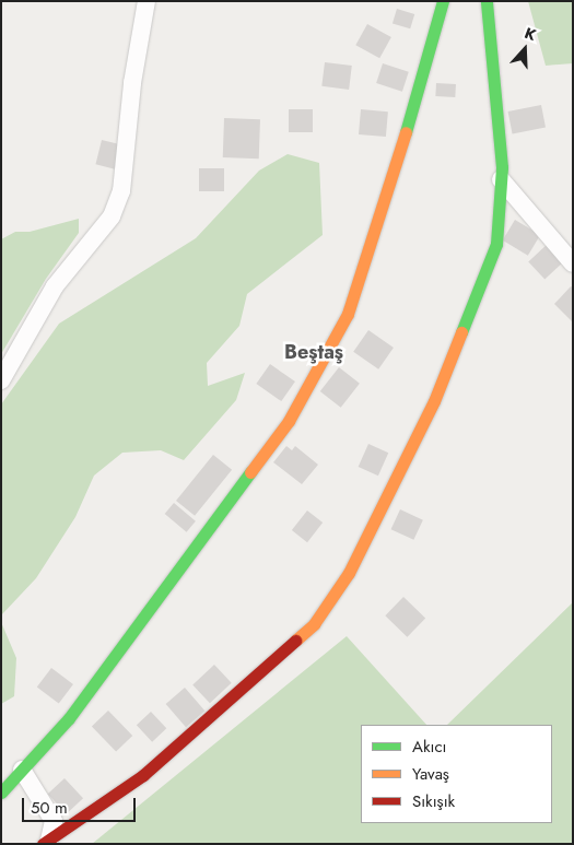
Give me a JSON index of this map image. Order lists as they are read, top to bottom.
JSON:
{
  "districts": ["Beştaş"],
  "legend": ["Akıcı", "Yavaş", "Sıkışık"],
  "scale_bar": "50 m",
  "north": "top"
}
